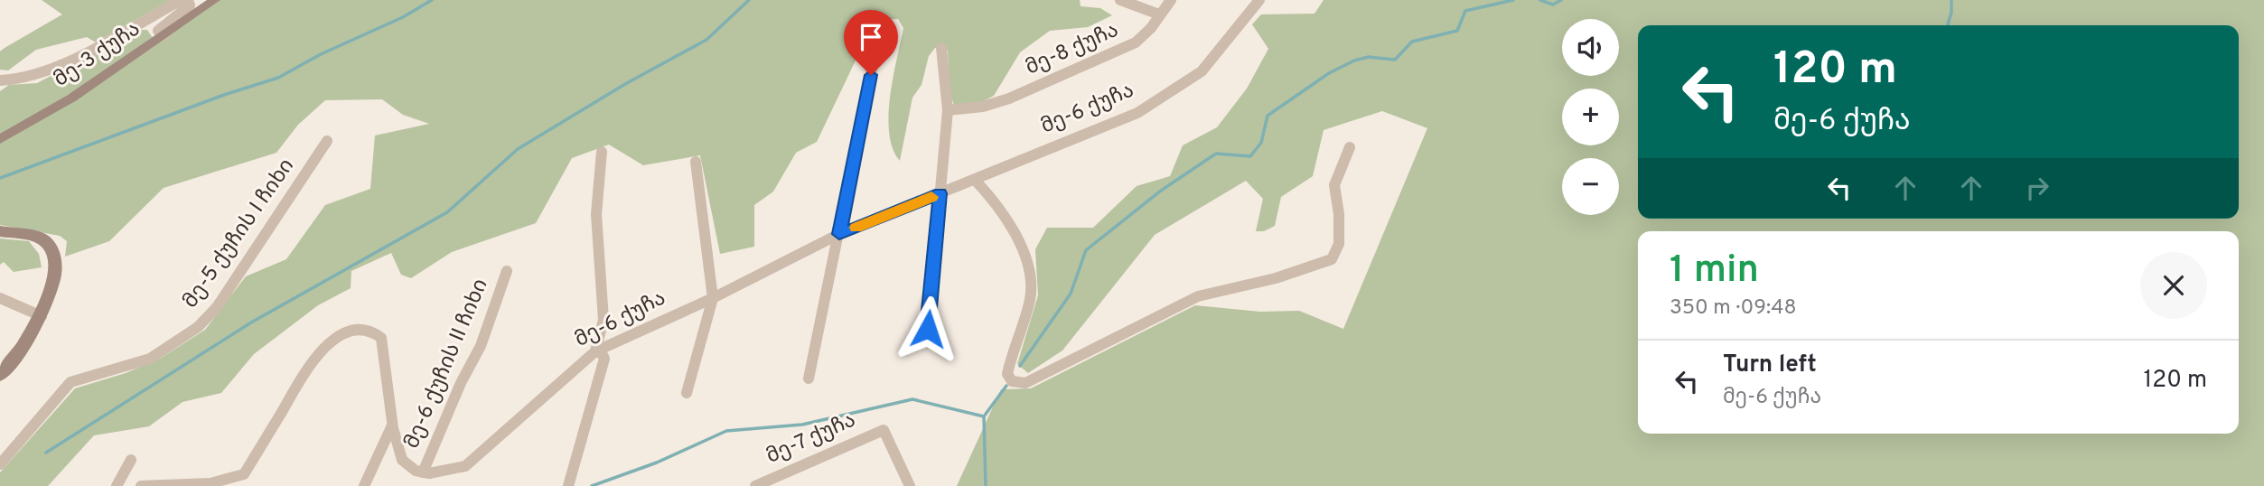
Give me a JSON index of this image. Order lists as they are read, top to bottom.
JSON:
{
  "streets": {
    "street": [
      "მე-8 ქუჩა",
      "მე-3 ქუჩა",
      "მე-6 ქუჩა",
      "მე-5 ქუჩის I ჩიხი",
      "მე-6 ქუჩის II ჩიხი",
      "მე-7 ქუჩა"
    ]
  },
  "crossings": [
    ["მე-6 ქუჩა", "მე-6 ქუჩის II ჩიხი"]
  ],
  "page": {
    "map_buttons": ["+", "−"],
    "turn": ["120 m", "მე-6 ქუჩა"],
    "heading": ["1 min", "350 m · 09:48"],
    "list": [
      {
        "name": "Turn left",
        "note": "მე-6 ქუჩა",
        "value": "120 m"
      }
    ]
  }
}
